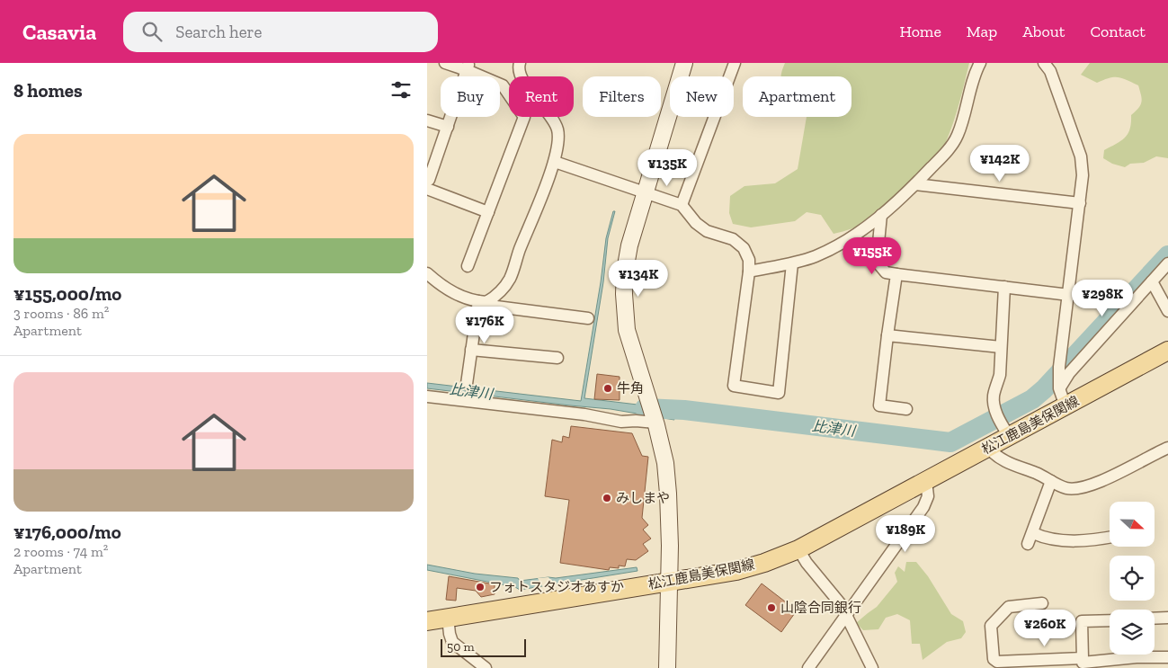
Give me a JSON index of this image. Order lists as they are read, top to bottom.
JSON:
{
  "streets": {
    "main road": ["松江鹿島美保関線"]
  },
  "water": ["比津川"],
  "places": [
    "牛角",
    "みしまや",
    "フォトスタジオあすか",
    "山陰合同銀行"
  ],
  "scale_bar": "50 m",
  "north": "right",
  "page": {
    "header": "Casavia",
    "search": "Search here",
    "nav": [
      "Home",
      "Map",
      "About",
      "Contact"
    ],
    "heading": "8 homes",
    "chip": [
      "Buy",
      "Rent",
      "Filters",
      "New",
      "Apartment"
    ],
    "list": [
      {
        "name": "¥155,000/mo",
        "note": "3 rooms · 86 m² · Apartment"
      },
      {
        "name": "¥176,000/mo",
        "note": "2 rooms · 74 m² · Apartment"
      }
    ],
    "price": [
      "¥142K",
      "¥135K",
      "¥155K",
      "¥134K",
      "¥298K",
      "¥176K",
      "¥189K",
      "¥260K"
    ],
    "scale": "50 m"
  }
}
